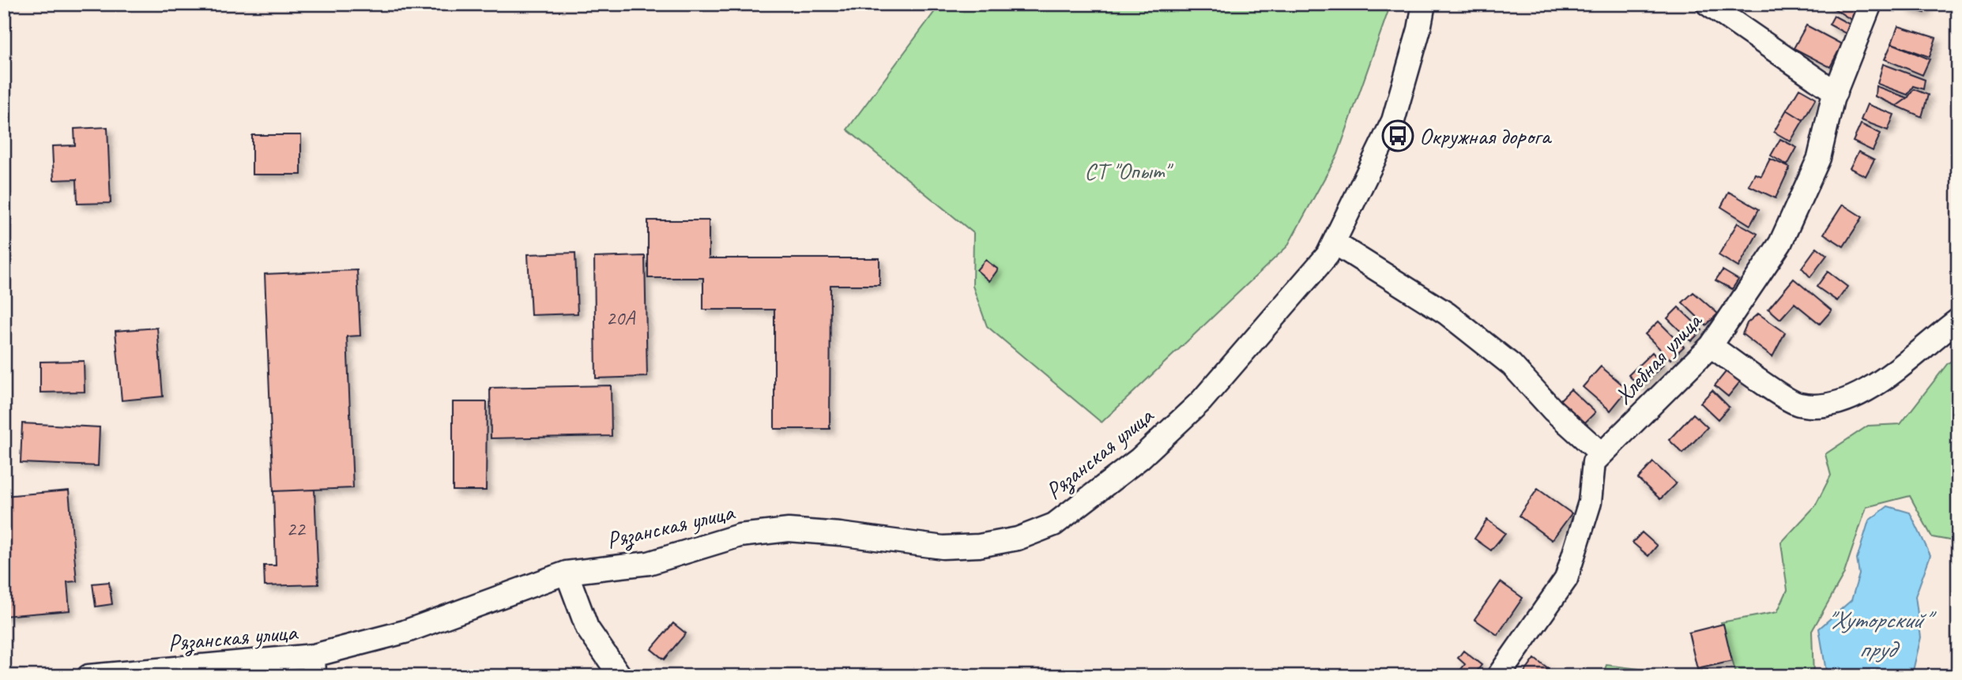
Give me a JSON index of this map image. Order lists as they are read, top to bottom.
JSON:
{
  "streets": {
    "street": ["Хлебная улица", "Рязанская улица"]
  },
  "water": ["\"Хуторский\" пруд"],
  "parks": ["СТ \"Опыт\""],
  "places": {
    "bus stop": ["Окружная дорога"]
  },
  "house_numbers": ["20А", "22"]
}
